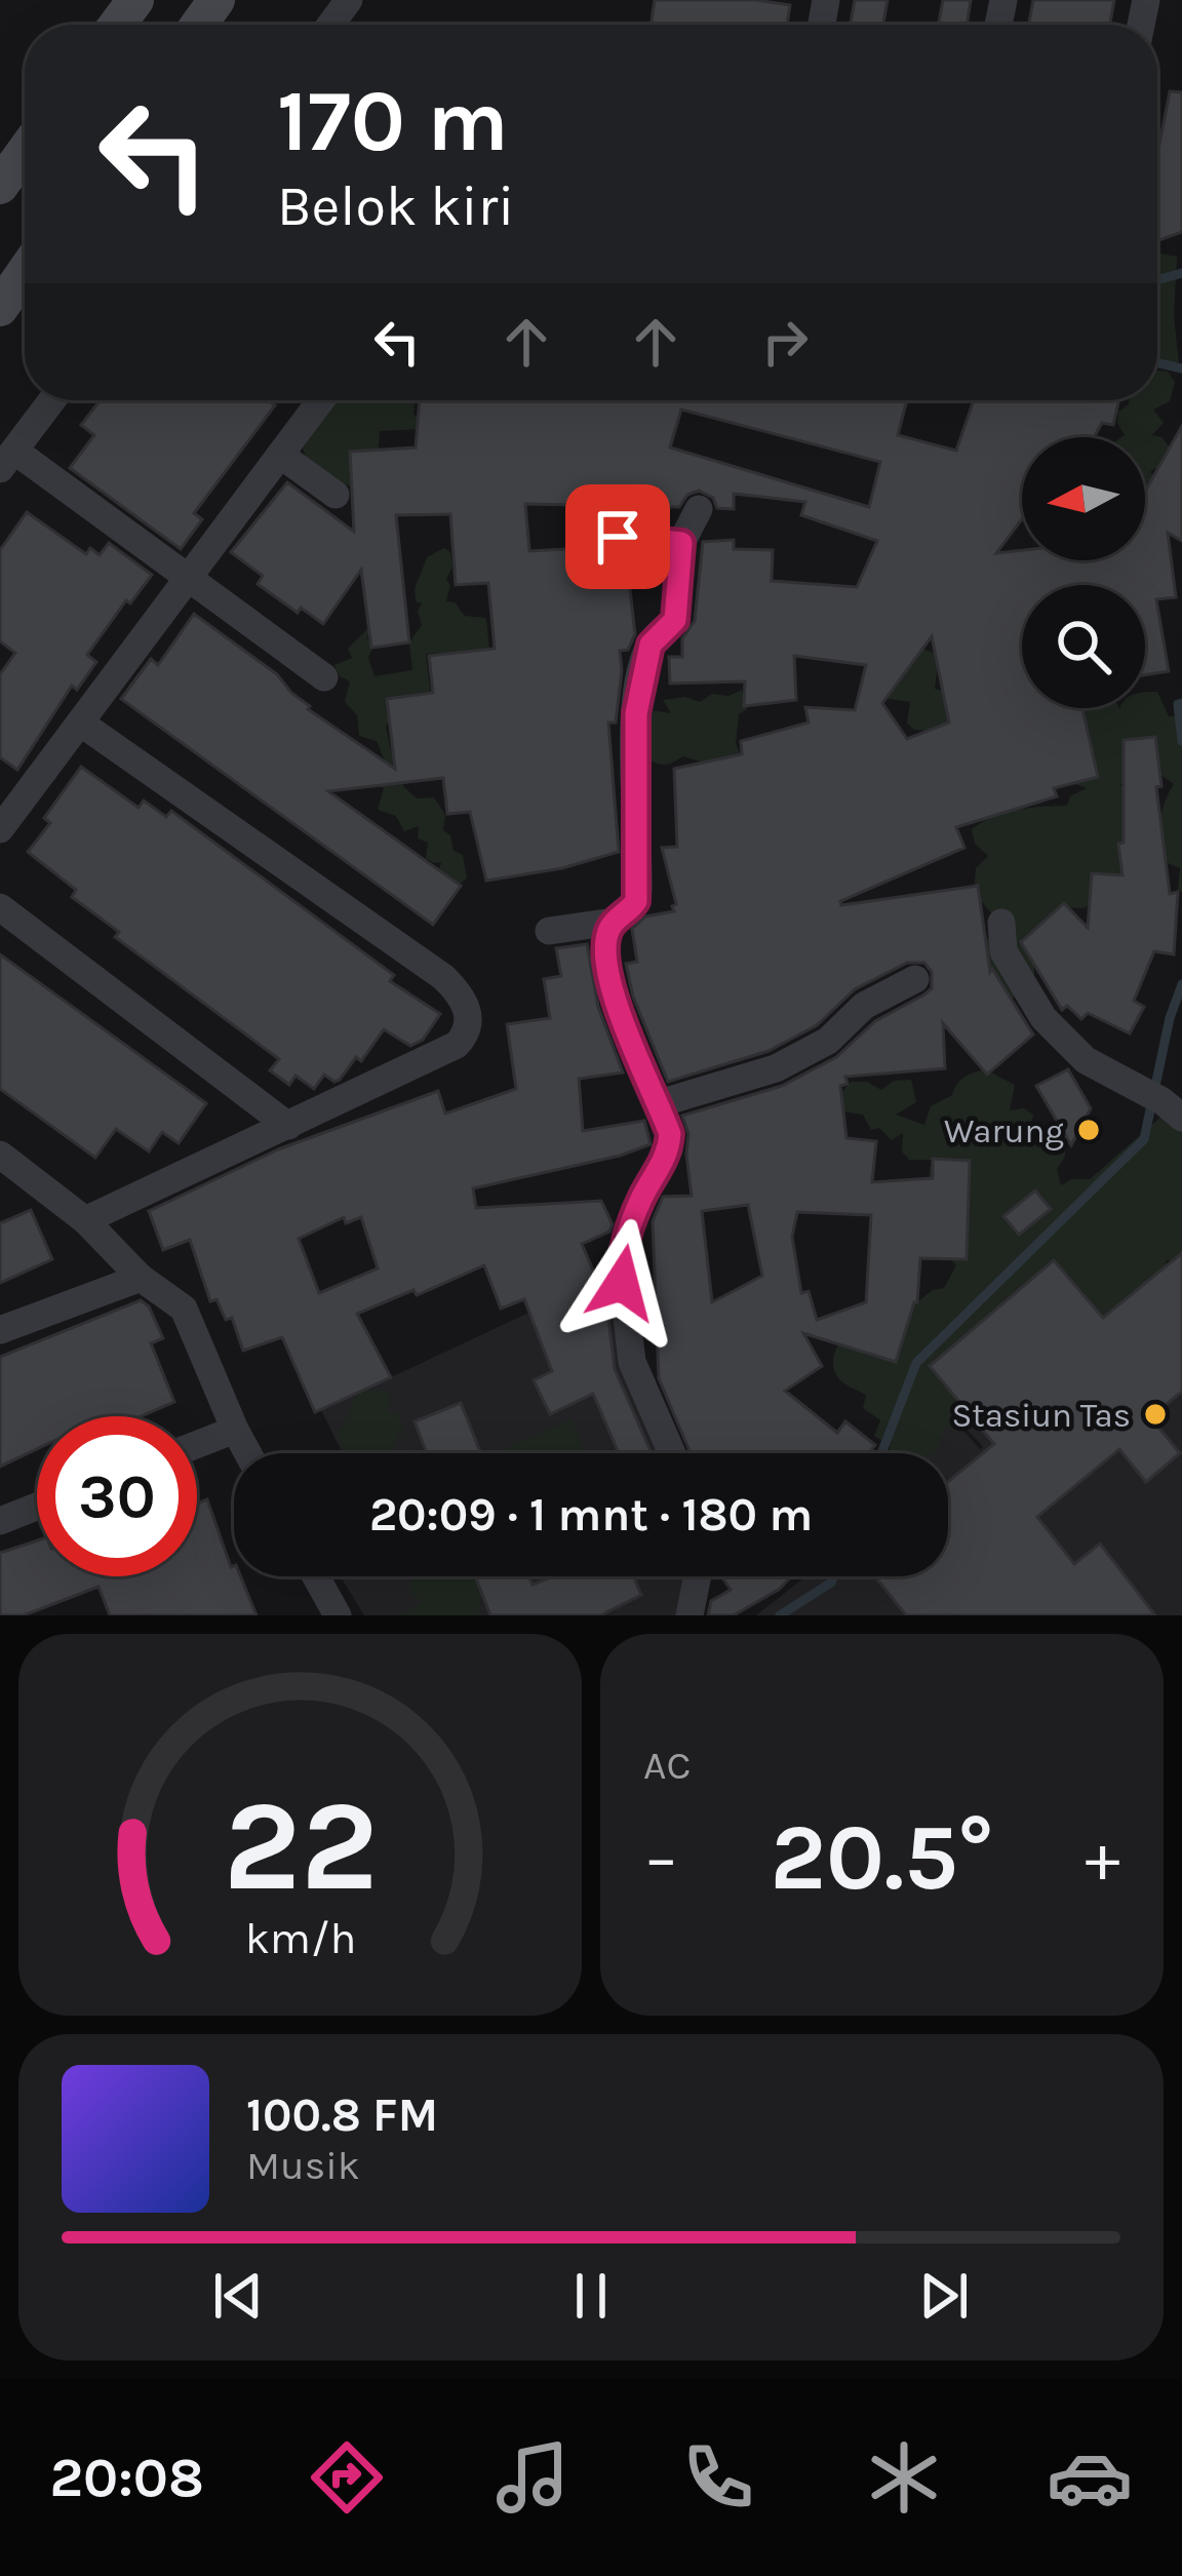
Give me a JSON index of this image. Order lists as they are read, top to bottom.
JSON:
{
  "places": ["Warung", "Stasiun Tas"],
  "north": "left",
  "page": {
    "turn": ["170 m", "Belok kiri"],
    "limit": "30",
    "trip": "20:09 · 1 mnt · 180 m",
    "tile": "AC",
    "heat": ["−", "20.5°", "+"],
    "song": ["100.8 FM", "Musik"],
    "tabs": "20:08",
    "gauge": ["22", "km/h"]
  }
}
